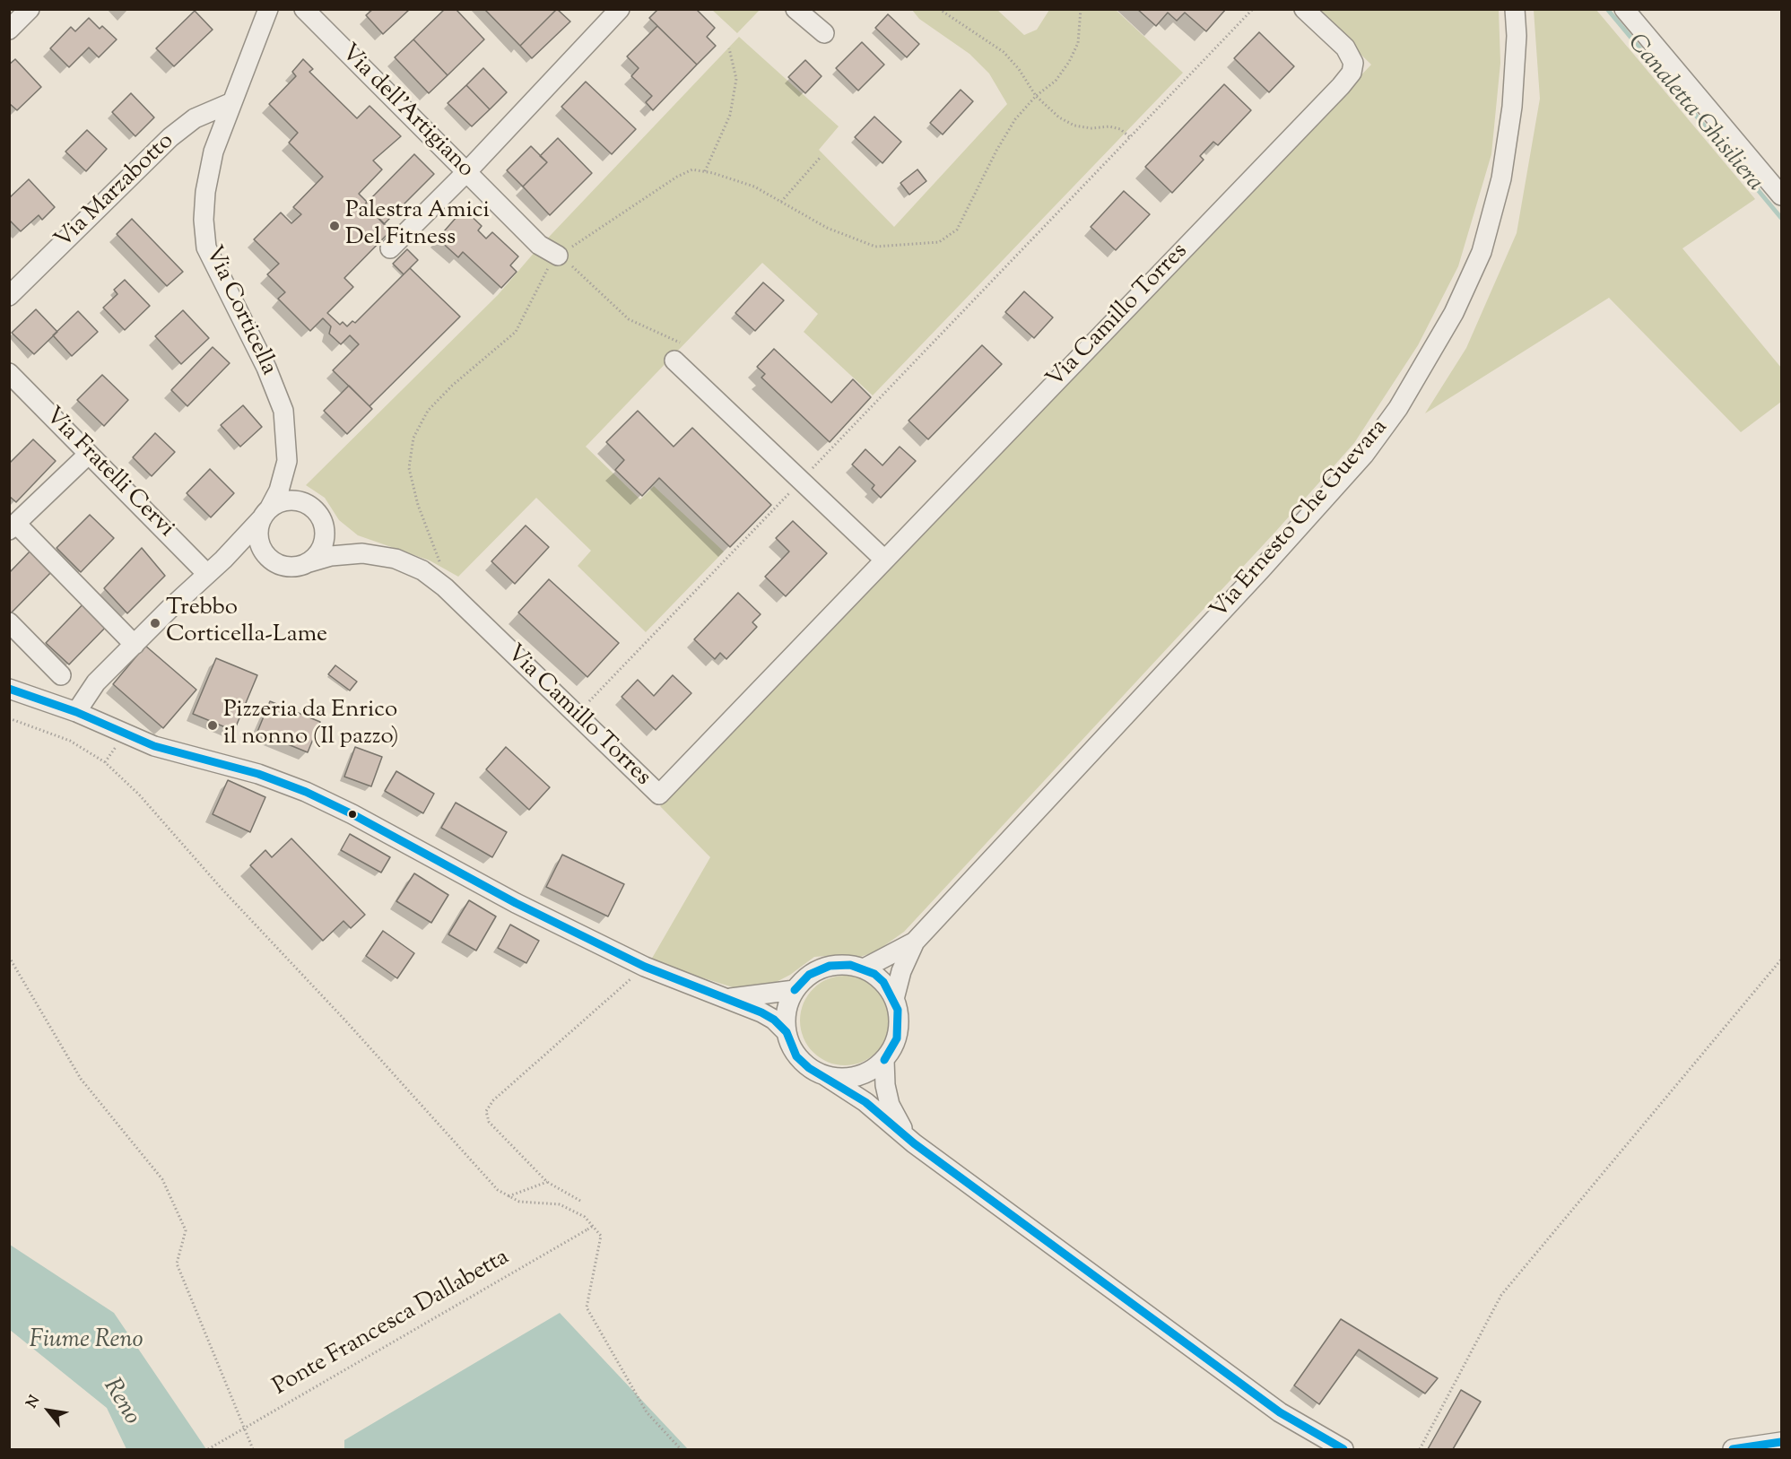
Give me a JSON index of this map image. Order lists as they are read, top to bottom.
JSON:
{
  "streets": {
    "street": [
      "Via dell'Artigiano",
      "Via Marzabotto",
      "Via Corticella",
      "Via Camillo Torres",
      "Via Fratelli Cervi",
      "Via Ernesto Che Guevara"
    ],
    "path": ["Ponte Francesca Dallabetta"]
  },
  "crossings": [
    ["Via Marzabotto", "Via Corticella"],
    ["Via Corticella", "Via Camillo Torres"],
    ["Via Corticella", "Via Fratelli Cervi"]
  ],
  "water": ["Canaletta Ghisiliera", "Fiume Reno", "Reno"],
  "places": ["Palestra Amici Del Fitness", "Trebbo Corticella-Lame", "Pizzeria da Enrico il nonno (Il pazzo)"],
  "north": "top left"
}
